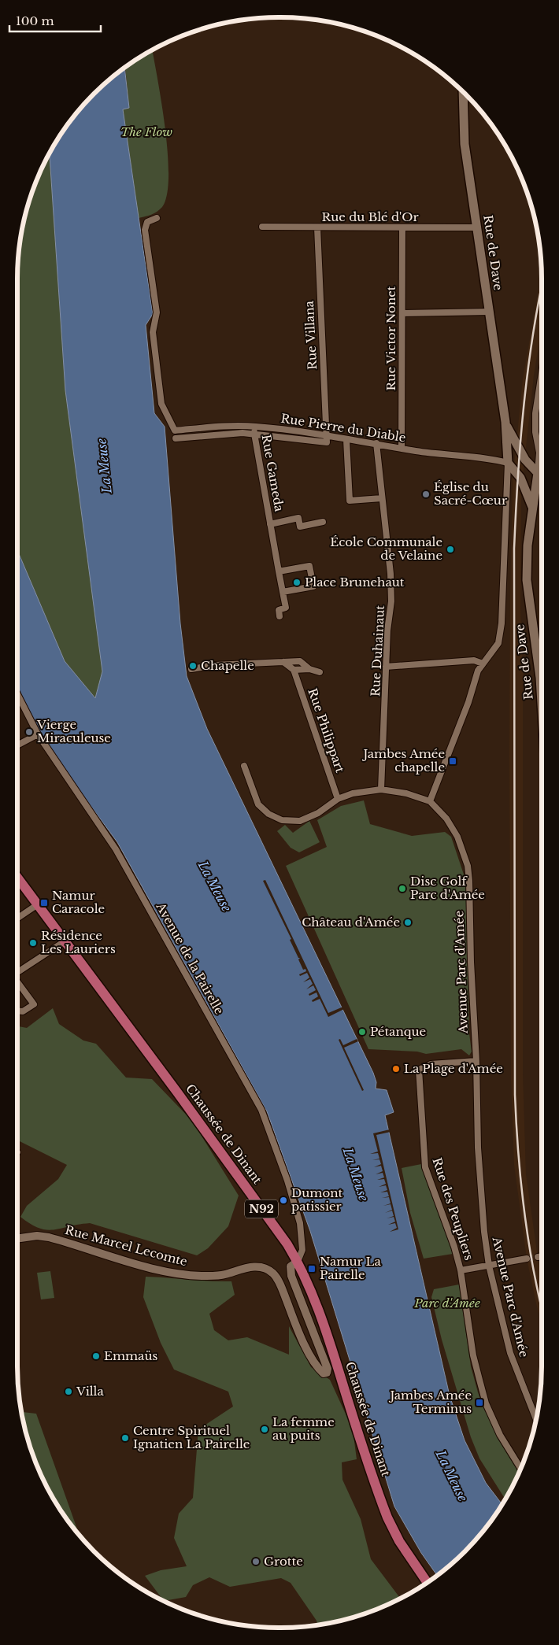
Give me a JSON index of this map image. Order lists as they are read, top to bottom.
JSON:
{
  "streets": {
    "main road": ["Rue de Dave", "Chaussée de Dinant", "N92"],
    "street": [
      "Rue du Blé d'Or",
      "Rue Villana",
      "Rue Victor Nonet",
      "Rue Pierre du Diable",
      "Rue Gameda",
      "Rue Duhainaut",
      "Rue Philippart",
      "Avenue de la Pairelle",
      "Avenue Parc d'Amée",
      "Rue des Peupliers",
      "Rue Marcel Lecomte"
    ]
  },
  "crossings": [
    ["Rue du Blé d'Or", "Rue de Dave"],
    ["Rue du Blé d'Or", "Rue Villana"],
    ["Rue du Blé d'Or", "Rue Victor Nonet"],
    ["Rue de Dave", "Rue Pierre du Diable"],
    ["Rue Villana", "Rue Pierre du Diable"],
    ["Rue Victor Nonet", "Rue Pierre du Diable"],
    ["Rue Pierre du Diable", "Rue Gameda"],
    ["Rue Pierre du Diable", "Rue Duhainaut"],
    ["Avenue de la Pairelle", "Chaussée de Dinant"],
    ["Avenue de la Pairelle", "Rue Marcel Lecomte"],
    ["Avenue Parc d'Amée", "Rue des Peupliers"],
    ["Chaussée de Dinant", "Rue Marcel Lecomte"]
  ],
  "water": ["La Meuse"],
  "parks": ["The Flow", "Parc d'Amée"],
  "places": {
    "other": [
      "Église du Sacré-Cœur",
      "École Communale de Velaine",
      "Place Brunehaut",
      "Chapelle",
      "Vierge Miraculeuse",
      "Disc Golf Parc d'Amée",
      "Château d'Amée",
      "Résidence Les Lauriers",
      "Pétanque",
      "La Plage d'Amée",
      "Dumont patissier",
      "Emmaüs",
      "Villa",
      "La femme au puits",
      "Centre Spirituel Ignatien La Pairelle",
      "Grotte"
    ],
    "transit": [
      "Jambes Amée chapelle",
      "Namur Caracole",
      "Namur La Pairelle",
      "Jambes Amée Terminus"
    ]
  },
  "scale_bar": "100 m"
}
